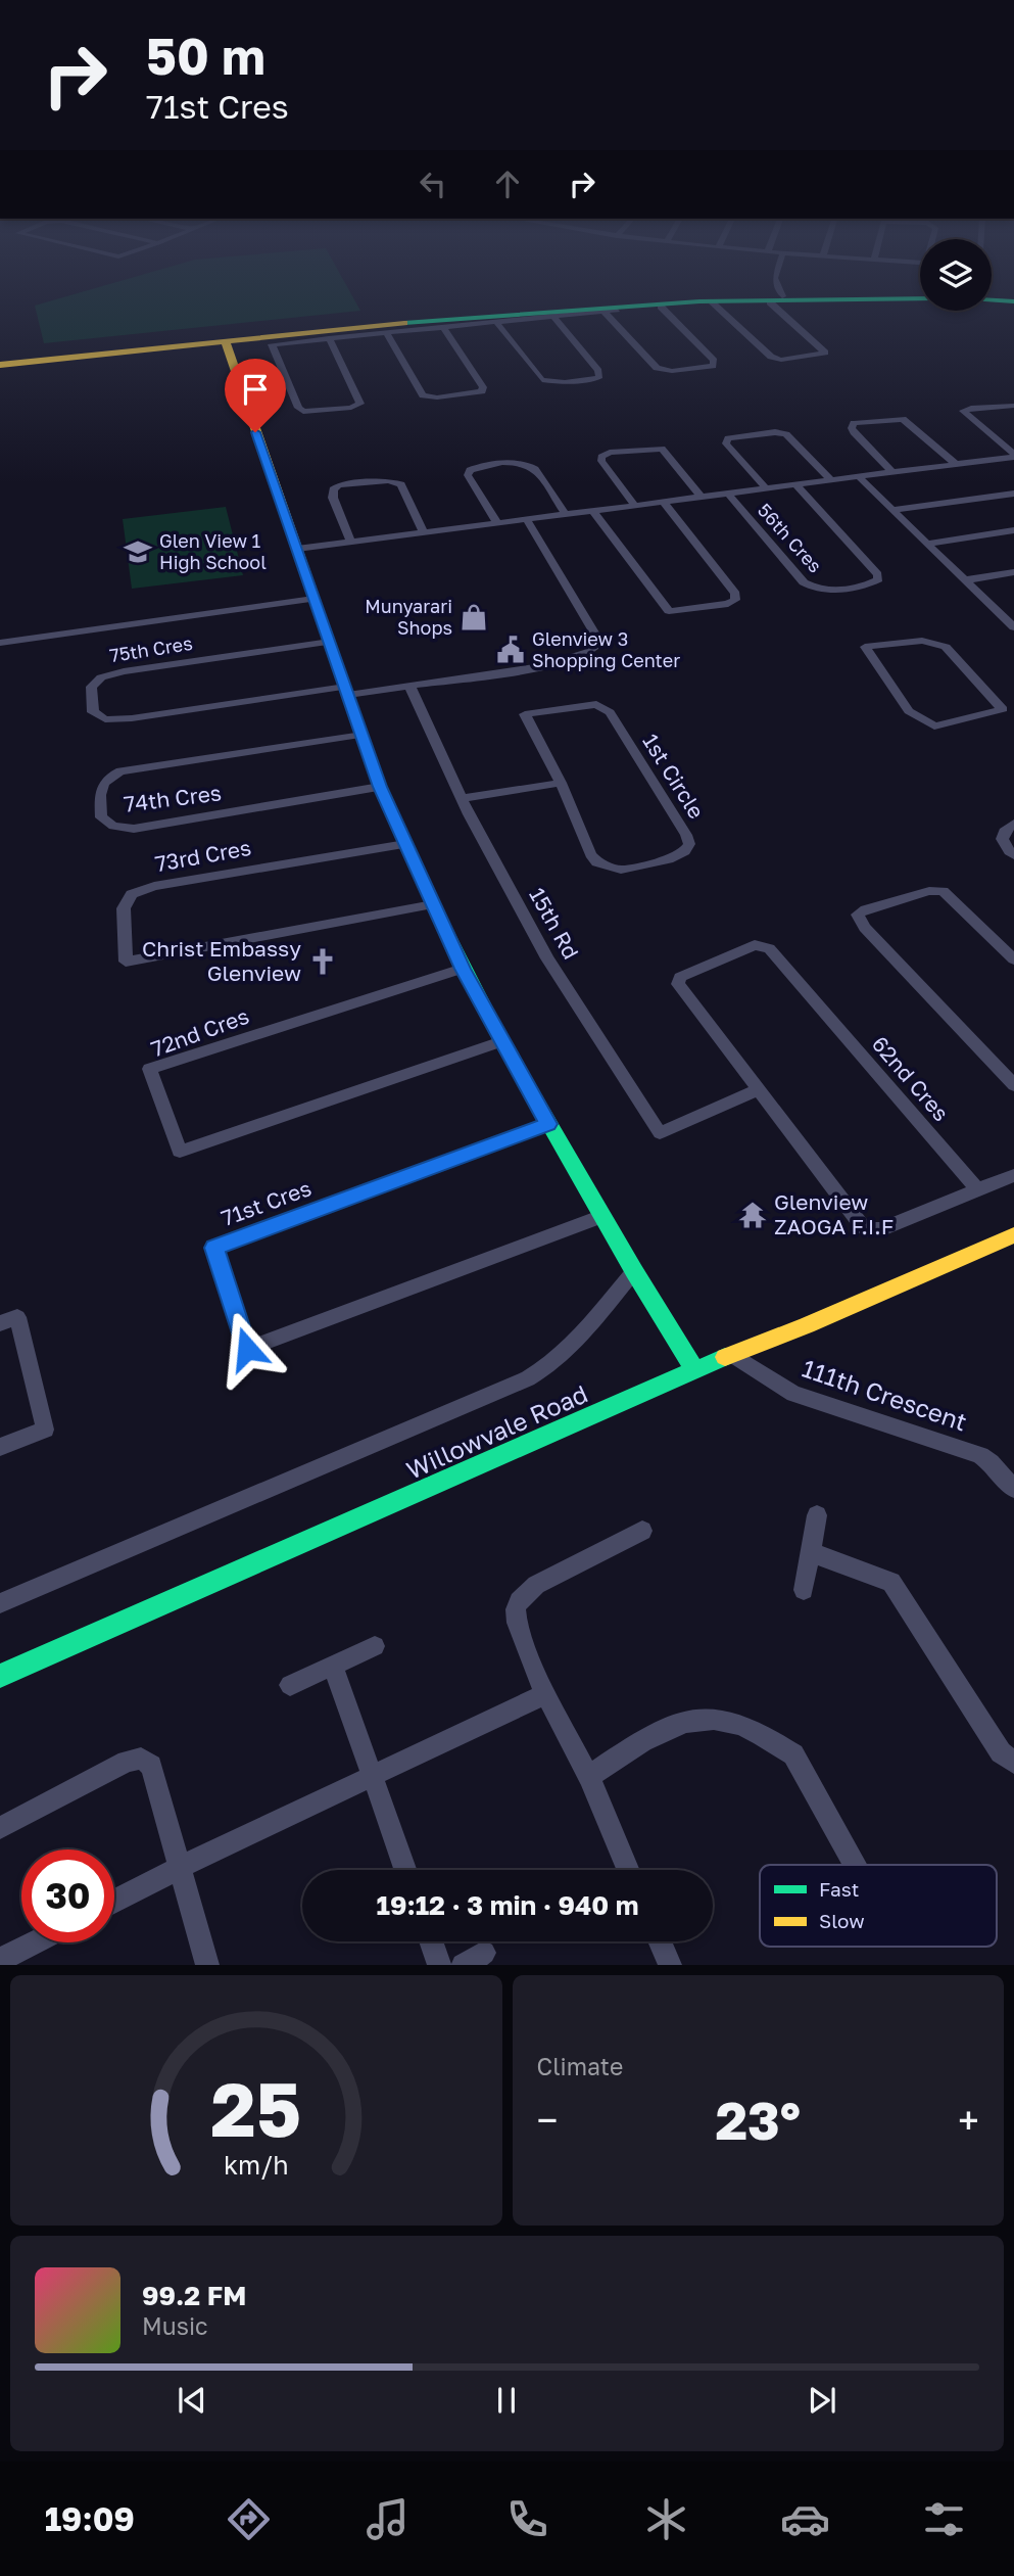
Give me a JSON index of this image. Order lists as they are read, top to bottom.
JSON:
{
  "streets": {
    "street": [
      "56th Cres",
      "75th Cres",
      "1st Circle",
      "74th Cres",
      "73rd Cres",
      "15th Rd",
      "72nd Cres",
      "62nd Cres",
      "71st Cres",
      "111th Crescent",
      "Willowvale Road"
    ]
  },
  "crossings": [
    ["15th Rd", "62nd Cres"],
    ["111th Crescent", "Willowvale Road"]
  ],
  "places": {
    "school or university": ["Glen View 1 High School"],
    "shop": ["Munyarari Shops"],
    "public building": ["Glenview 3 Shopping Center"],
    "church": ["Christ Embassy Glenview"],
    "temple": ["Glenview ZAOGA F.I.F"]
  },
  "legend": ["Fast", "Slow"],
  "page": {
    "turn": ["50 m", "71st Cres"],
    "limit": "30",
    "trip": "19:12 · 3 min · 940 m",
    "tile": "Climate",
    "heat": ["−", "23°", "+"],
    "song": ["99.2 FM", "Music"],
    "tabs": "19:09",
    "gauge": ["25", "km/h"]
  }
}
